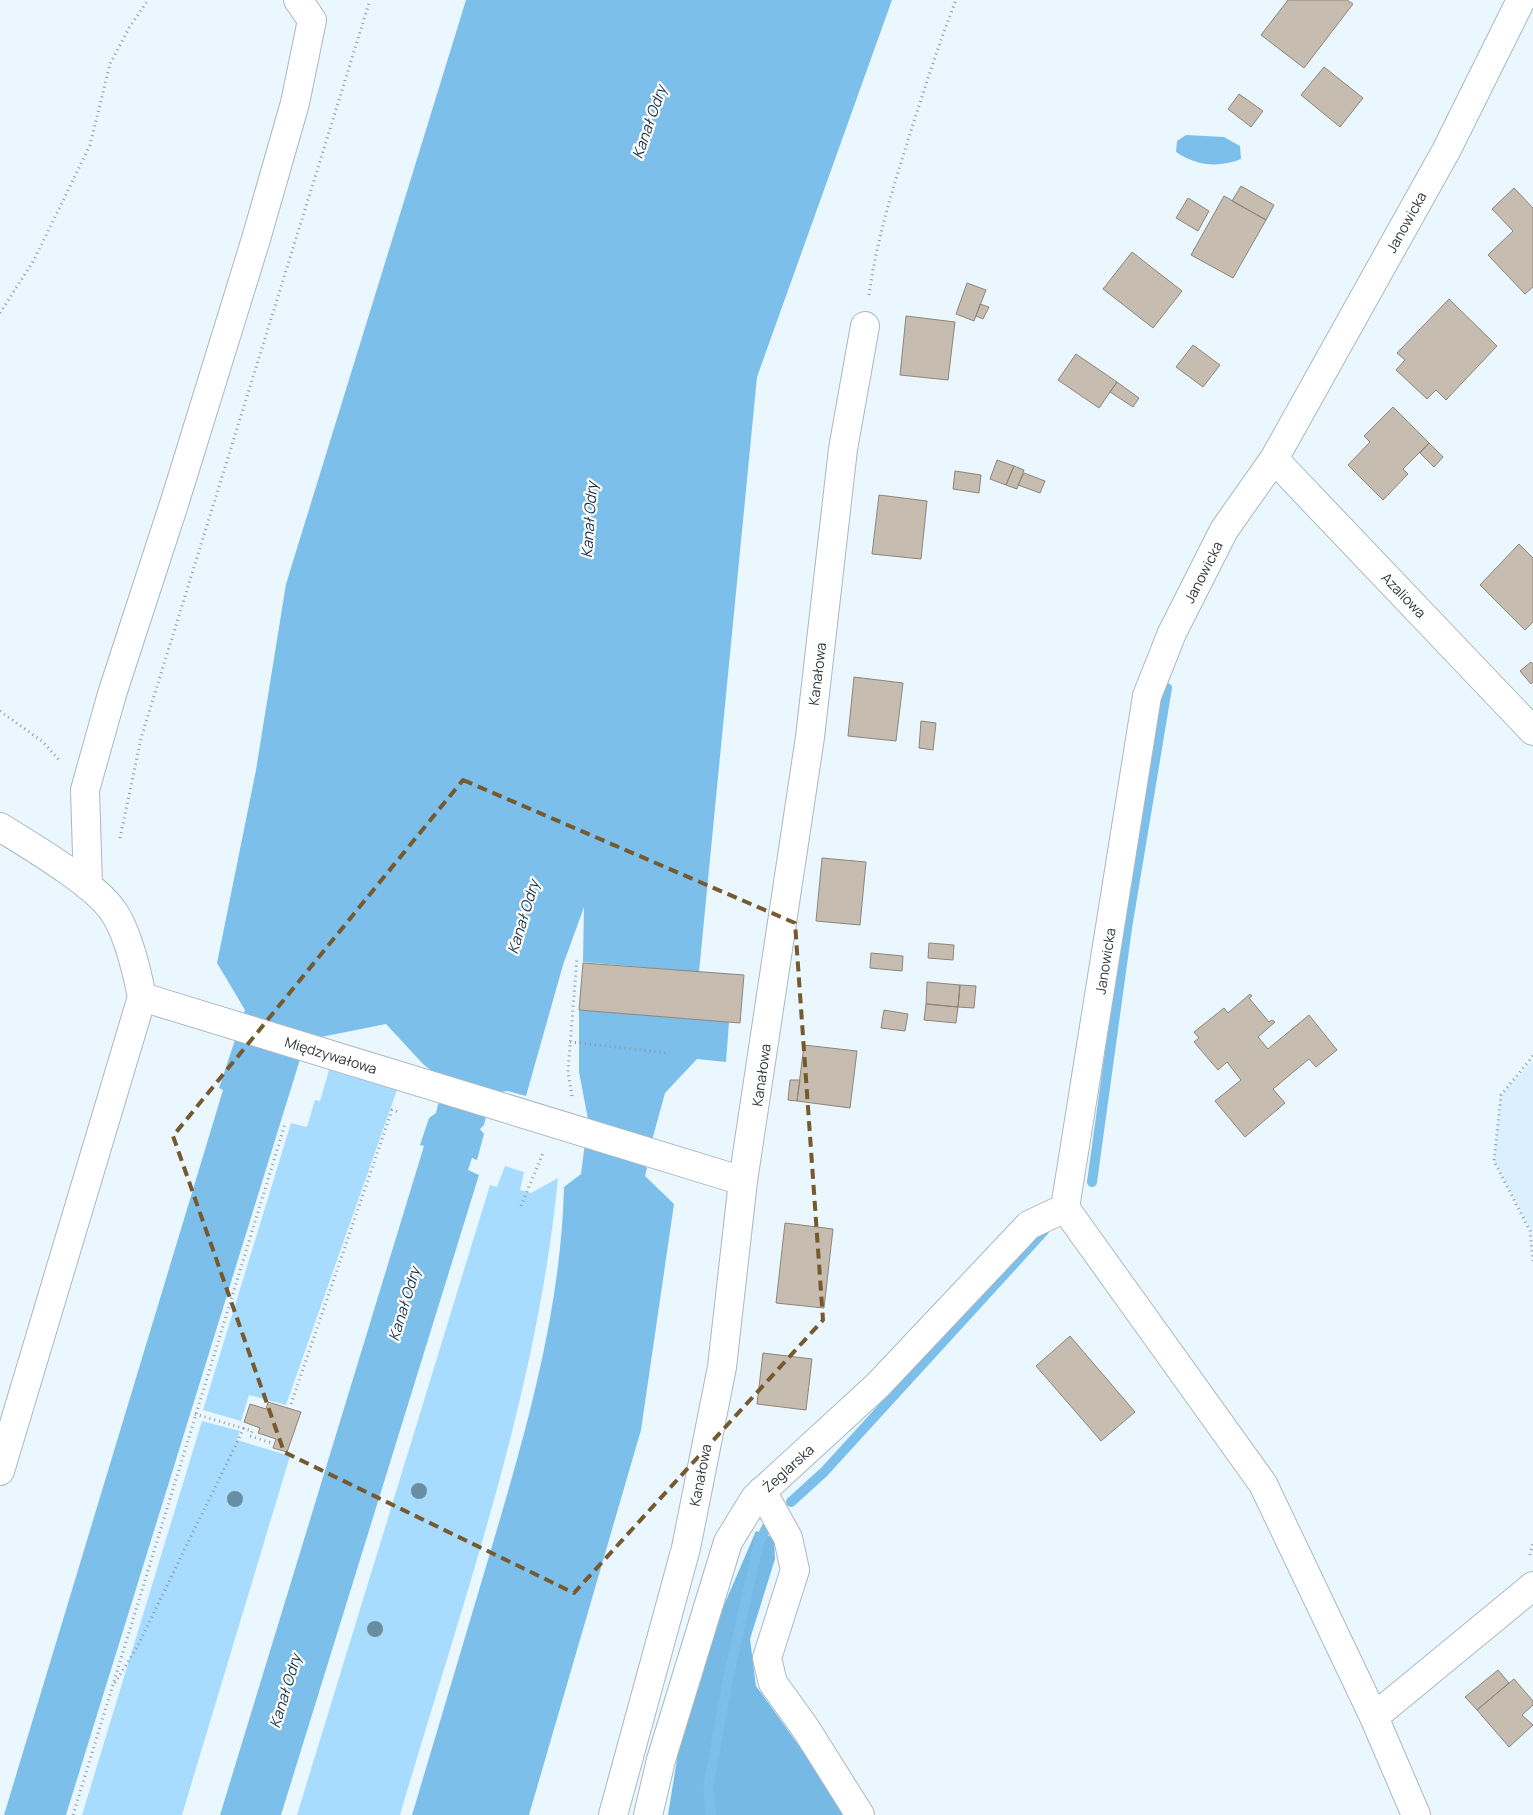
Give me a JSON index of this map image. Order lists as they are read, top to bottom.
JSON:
{
  "streets": {
    "street": [
      "Janowicka",
      "Azaliowa",
      "Kanałowa",
      "Międzywałowa",
      "Żeglarska"
    ]
  },
  "crossings": [
    ["Janowicka", "Azaliowa"],
    ["Janowicka", "Żeglarska"],
    ["Kanałowa", "Międzywałowa"]
  ],
  "water": ["Kanał Odry"]
}
